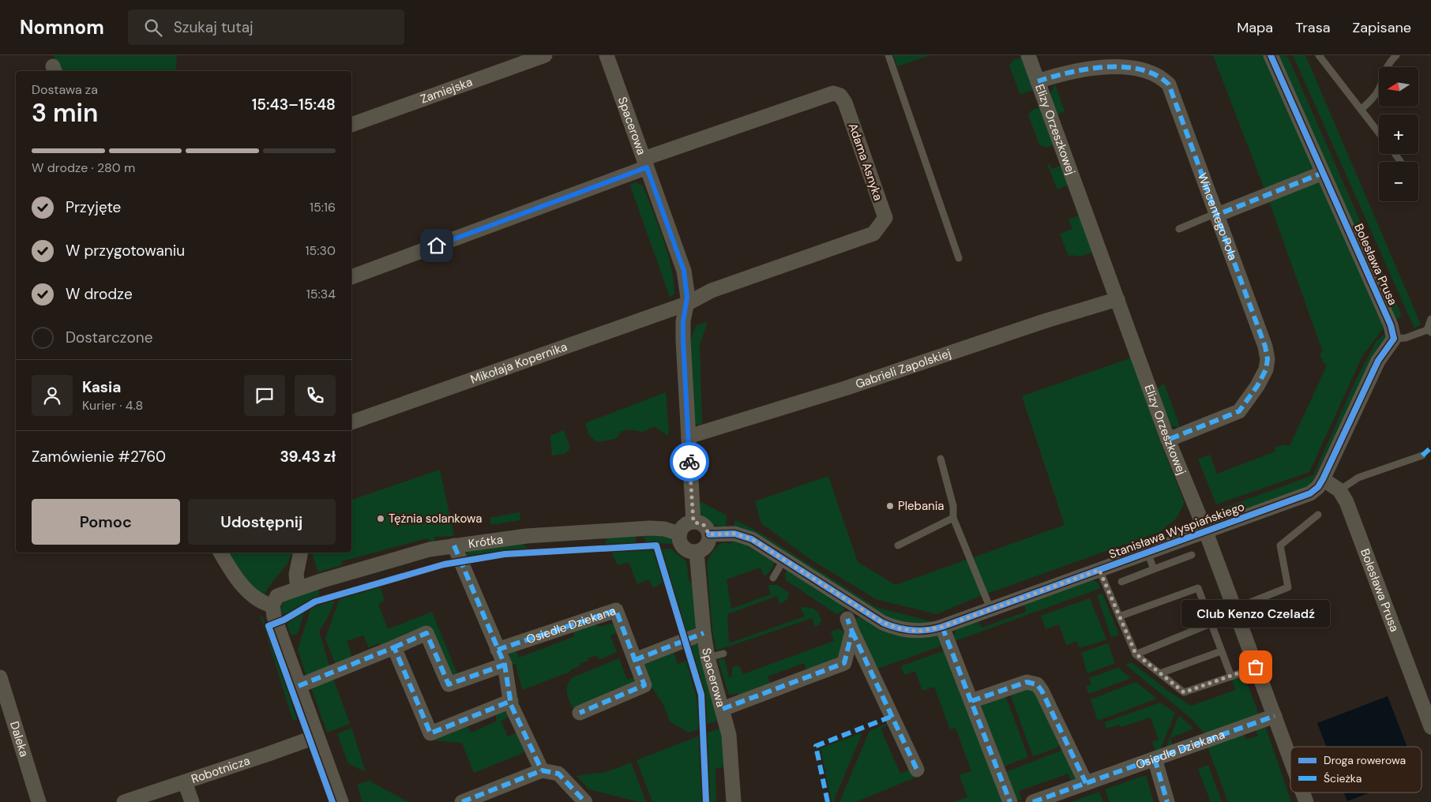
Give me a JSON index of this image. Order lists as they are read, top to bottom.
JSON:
{
  "streets": {
    "street": [
      "Zamiejska",
      "Spacerowa",
      "Elizy Orzeszkowej",
      "Adama Asnyka",
      "Wincentego Pola",
      "Bolesława Prusa",
      "Mikołaja Kopernika",
      "Gabrieli Zapolskiej",
      "Stanisława Wyspiańskiego",
      "Krótka",
      "Osiedle Dziekana",
      "Daleka",
      "Robotnicza"
    ]
  },
  "crossings": [
    ["Spacerowa", "Adama Asnyka"],
    ["Spacerowa", "Mikołaja Kopernika"],
    ["Spacerowa", "Gabrieli Zapolskiej"],
    ["Spacerowa", "Stanisława Wyspiańskiego"],
    ["Spacerowa", "Krótka"],
    ["Elizy Orzeszkowej", "Wincentego Pola"],
    ["Elizy Orzeszkowej", "Gabrieli Zapolskiej"],
    ["Elizy Orzeszkowej", "Stanisława Wyspiańskiego"],
    ["Elizy Orzeszkowej", "Osiedle Dziekana"],
    ["Adama Asnyka", "Mikołaja Kopernika"],
    ["Bolesława Prusa", "Stanisława Wyspiańskiego"],
    ["Stanisława Wyspiańskiego", "Krótka"]
  ],
  "places": ["Plebania", "Tężnia solankowa", "Club Kenzo Czeladź"],
  "legend": ["Droga rowerowa", "Ścieżka"],
  "north": "left",
  "page": {
    "header": "Nomnom",
    "search": "Szukaj tutaj",
    "nav": ["Mapa", "Trasa", "Zapisane"],
    "map_buttons": ["+", "−"],
    "heading": ["3 min", "Dostawa za", "15:43–15:48"],
    "panel": [
      "Kasia",
      "Kurier · 4.8",
      "Zamówienie #2760",
      "39.43 zł"
    ],
    "bar": "W drodze · 280 m",
    "list": [
      ["Przyjęte", "15:16"],
      ["W przygotowaniu", "15:30"],
      ["W drodze", "15:34"],
      "Dostarczone"
    ],
    "buttons": ["Pomoc", "Udostępnij"],
    "bubble": "Club Kenzo Czeladź"
  }
}
